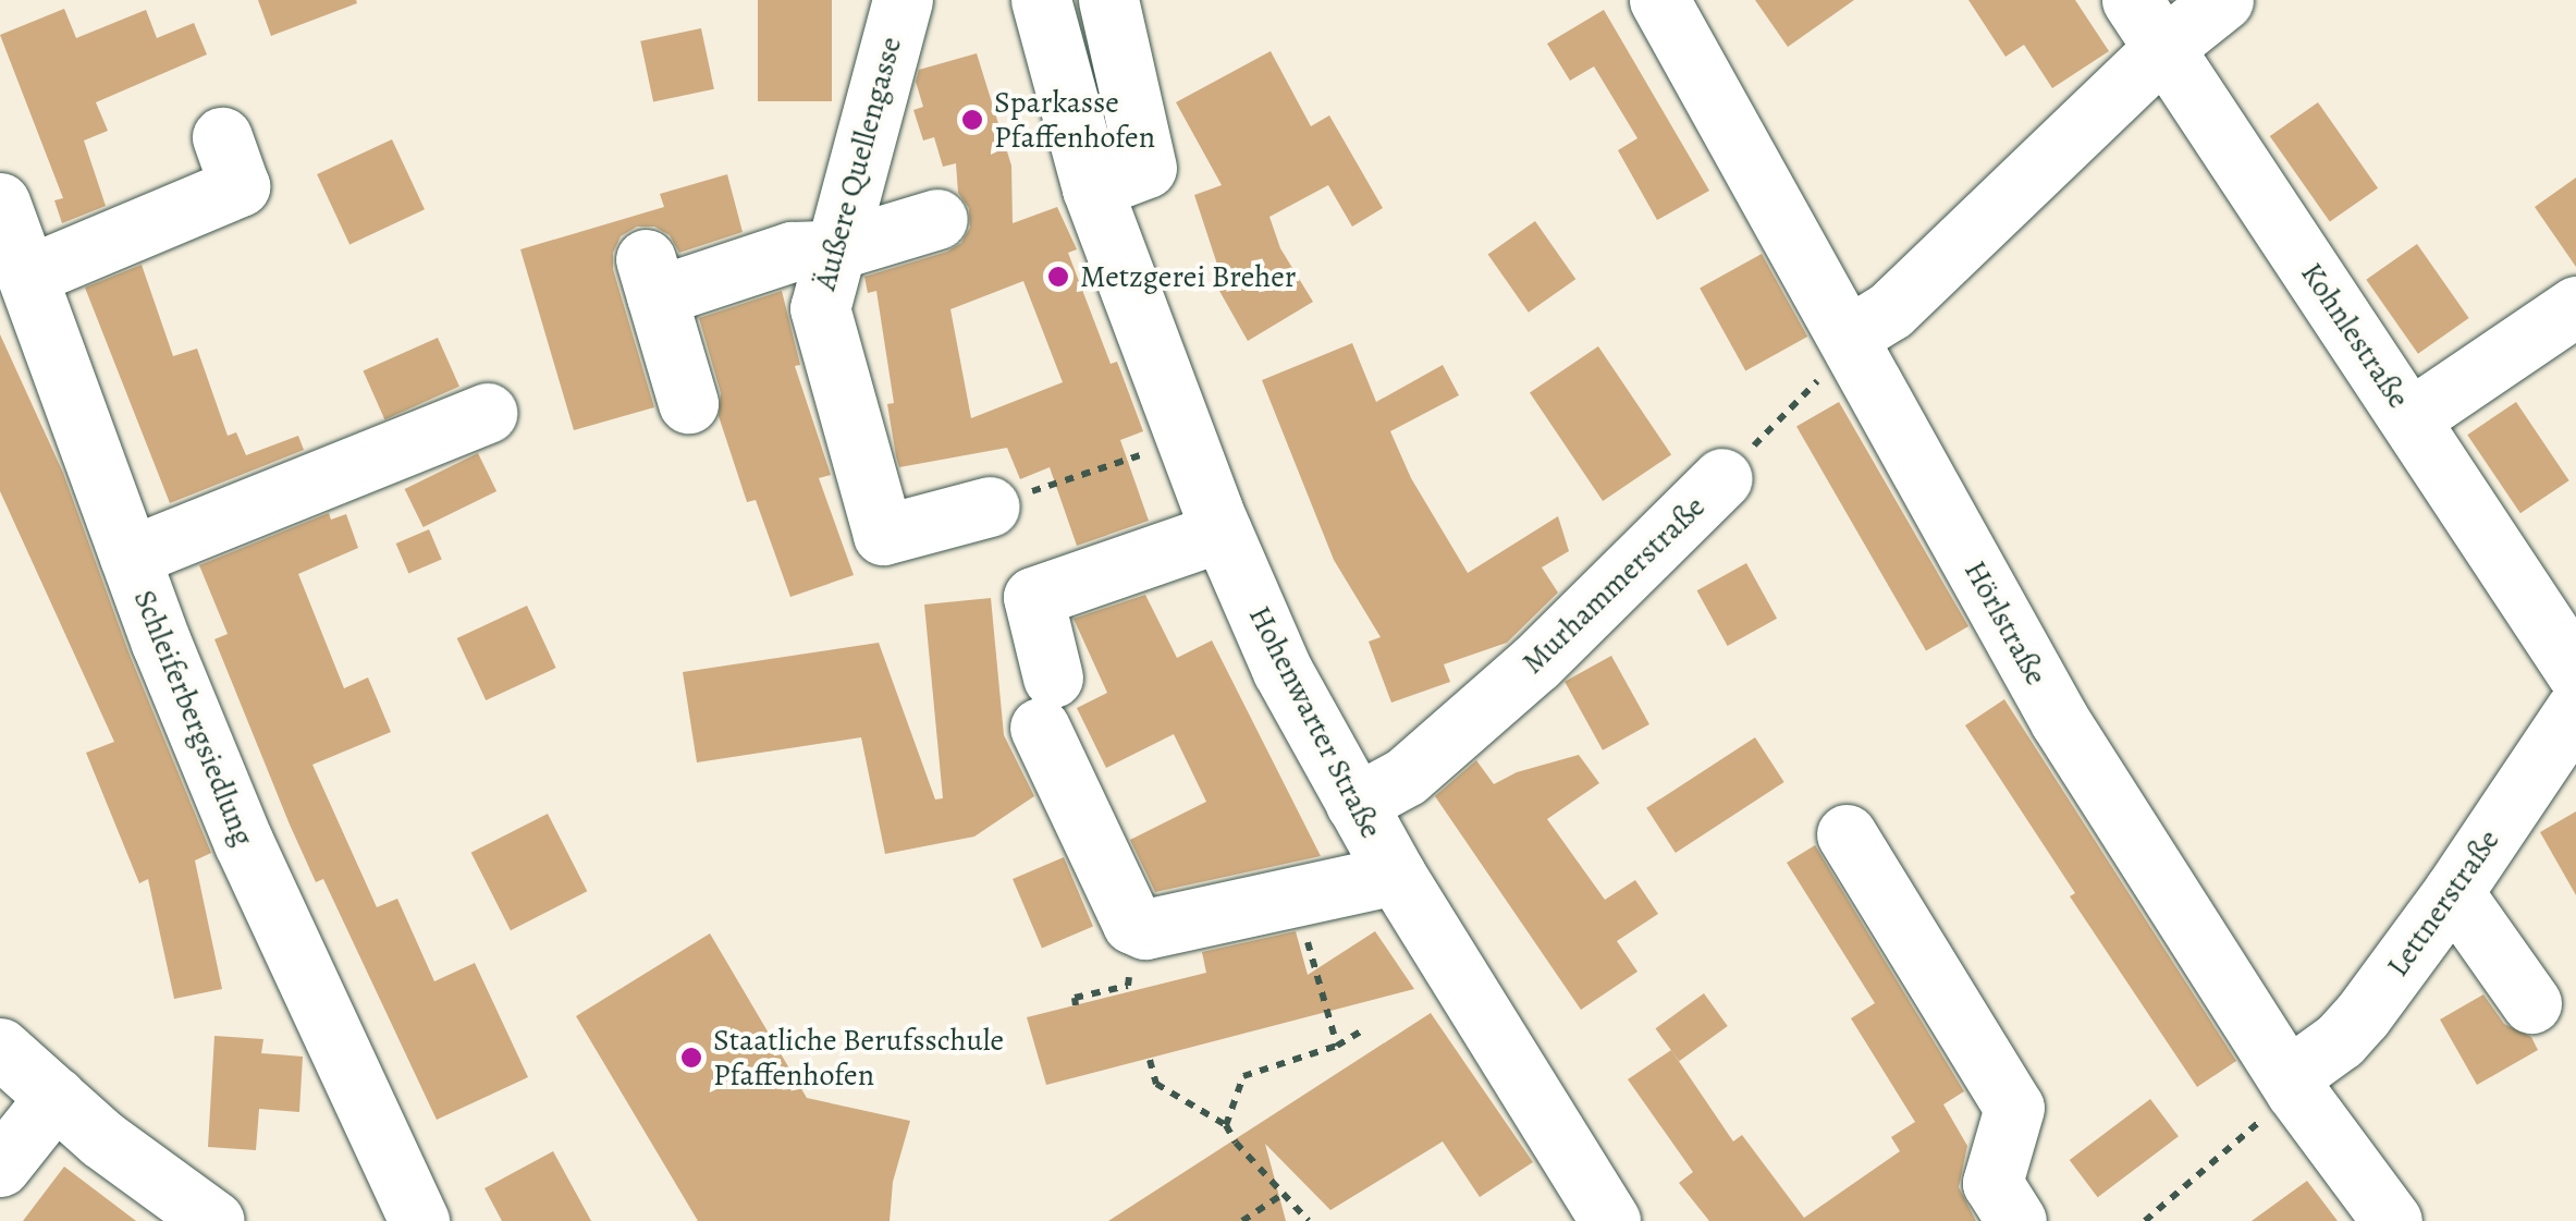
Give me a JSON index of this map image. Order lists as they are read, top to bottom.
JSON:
{
  "streets": {
    "street": [
      "Äußere Quellengasse",
      "Kohnlestraße",
      "Murhammerstraße",
      "Hörlstraße",
      "Schleiferbergsiedlung",
      "Hohenwarter Straße",
      "Lettnerstraße"
    ]
  },
  "crossings": [
    ["Murhammerstraße", "Hörlstraße"],
    ["Murhammerstraße", "Hohenwarter Straße"],
    ["Hörlstraße", "Lettnerstraße"]
  ],
  "places": ["Sparkasse Pfaffenhofen", "Metzgerei Breher", "Staatliche Berufsschule Pfaffenhofen"]
}
